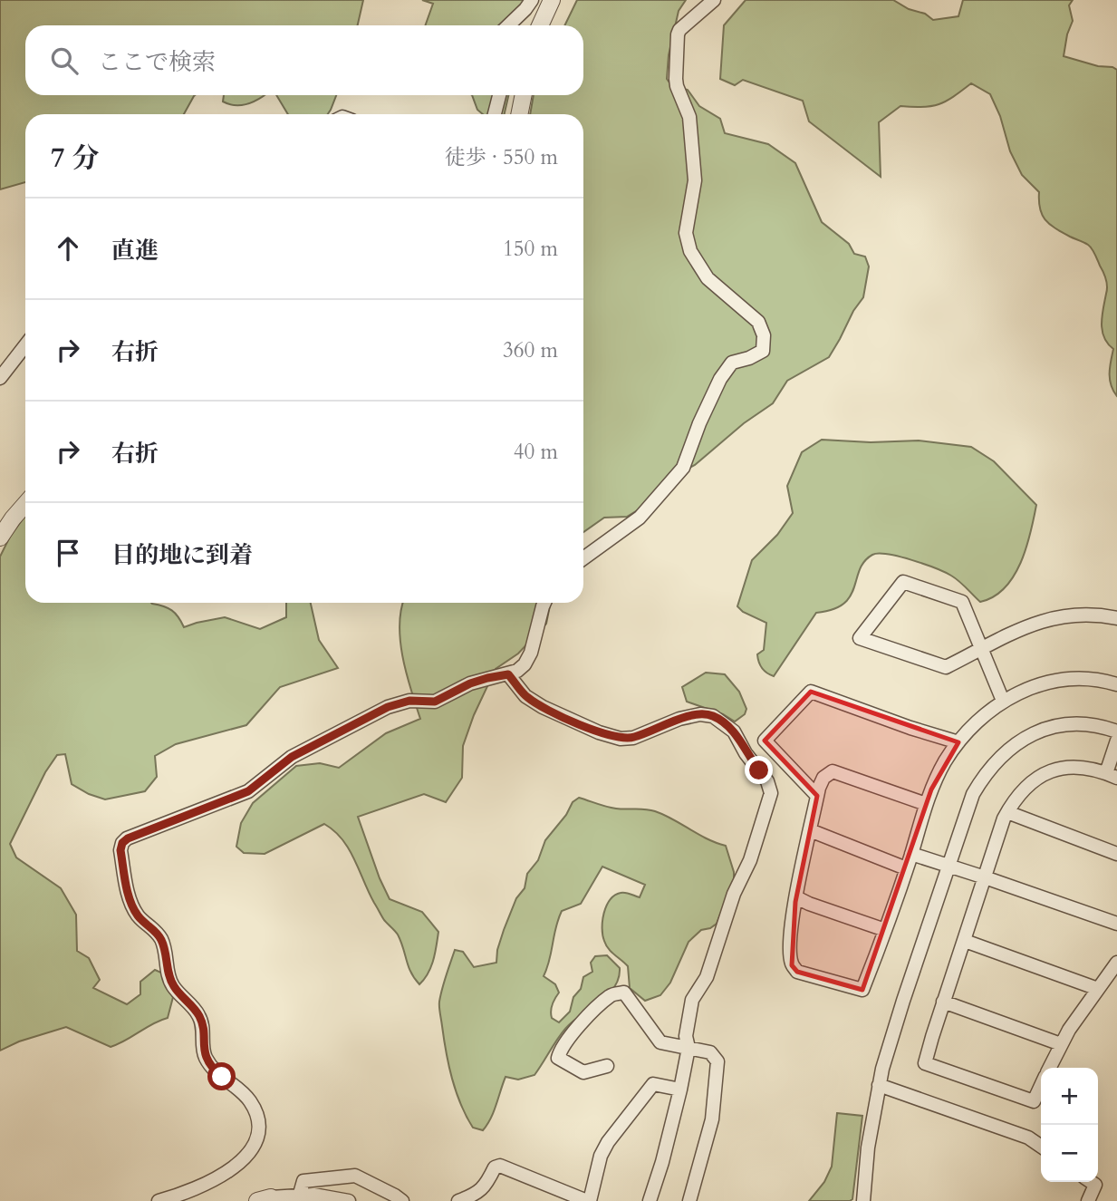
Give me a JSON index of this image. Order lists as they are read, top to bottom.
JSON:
{
  "page": {
    "search": "ここで検索",
    "heading": ["7 分", "徒歩 · 550 m"],
    "list": [
      ["直進", "150 m"],
      ["右折", "360 m"],
      ["右折", "40 m"],
      "目的地に到着"
    ],
    "map_buttons": ["+", "−"]
  }
}
